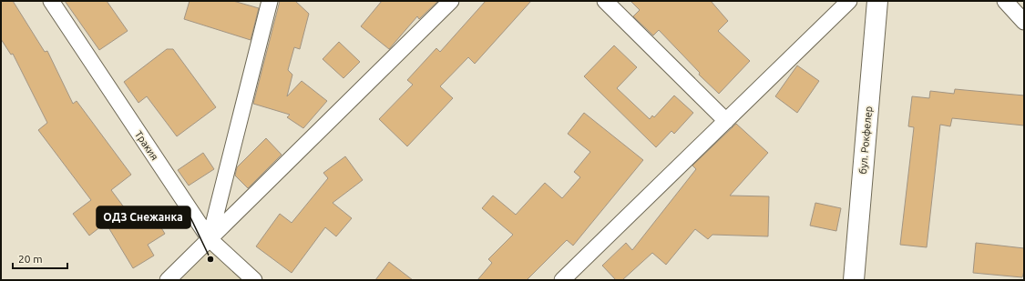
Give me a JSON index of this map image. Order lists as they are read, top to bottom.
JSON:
{
  "streets": {
    "main road": ["бул. Рокфелер"],
    "street": ["Тракия"]
  },
  "places": ["ОДЗ Снежанка"],
  "scale_bar": "20 m"
}
